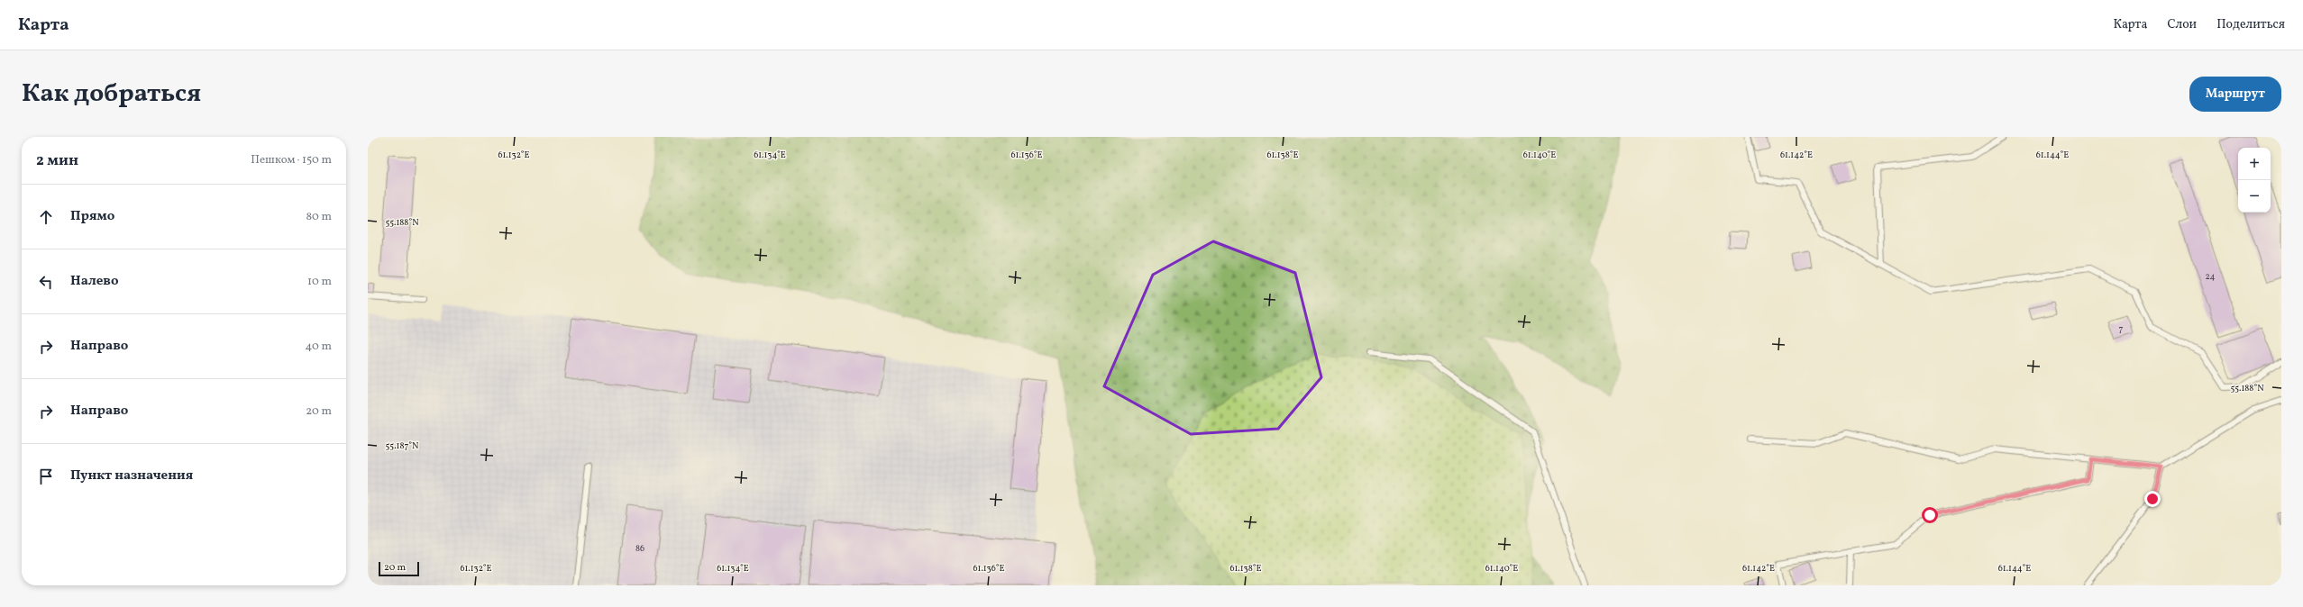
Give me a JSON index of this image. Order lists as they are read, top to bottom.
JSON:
{
  "house_numbers": ["24", "7", "86"],
  "scale_bar": "20 m",
  "page": {
    "header": "Карта",
    "nav": ["Карта", "Слои", "Поделиться"],
    "title": "Как добраться",
    "buttons": "Маршрут",
    "heading": ["2 мин", "Пешком · 150 m"],
    "map_buttons": ["+", "−"],
    "list": [
      ["Прямо", "80 m"],
      ["Налево", "10 m"],
      ["Направо", "40 m"],
      ["Направо", "20 m"],
      "Пункт назначения"
    ],
    "scale": "20 m"
  },
  "coordinates": [
    "61.132°E",
    "61.134°E",
    "61.136°E",
    "61.138°E",
    "61.140°E",
    "61.142°E",
    "61.144°E",
    "55.188°N",
    "55.187°N"
  ]
}
